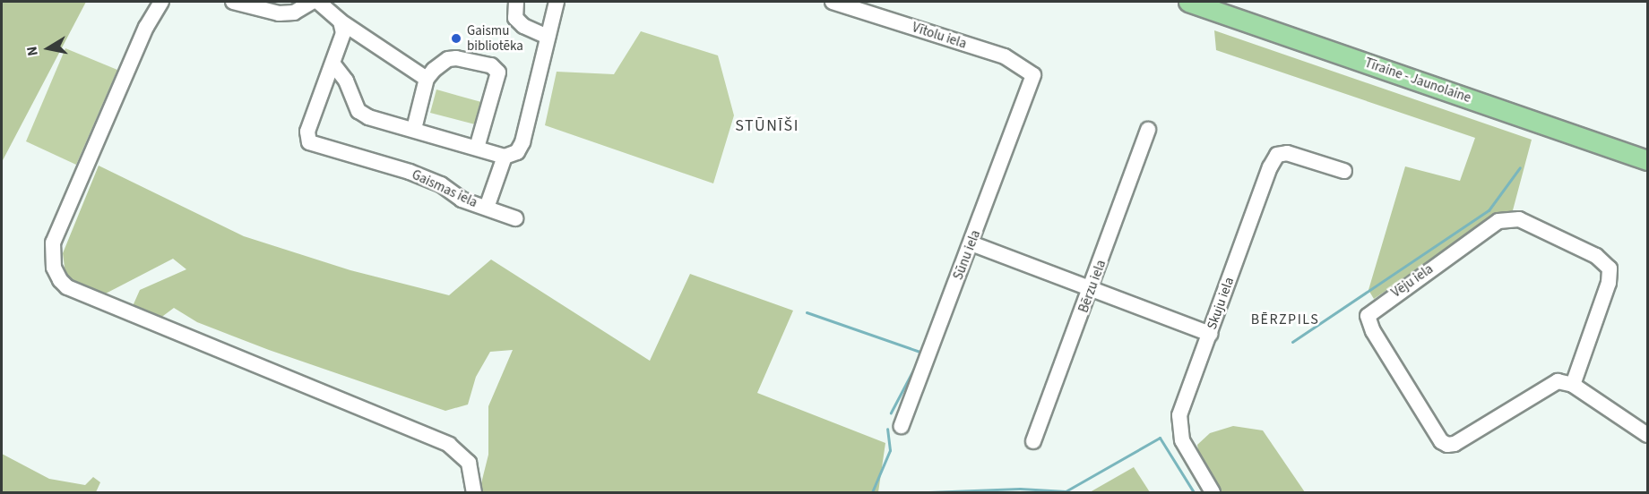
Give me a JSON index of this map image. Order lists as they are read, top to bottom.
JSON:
{
  "streets": {
    "main road": ["Tīraine - Jaunolaine"],
    "street": [
      "Vītolu iela",
      "Gaismas iela",
      "Sūnu iela",
      "Vēju iela",
      "Bērzu iela",
      "Skuju iela"
    ]
  },
  "crossings": [
    ["Vītolu iela", "Sūnu iela"]
  ],
  "districts": ["STŪNĪŠI", "BĒRZPILS"],
  "places": ["Gaismu bibliotēka"],
  "north": "left"
}
